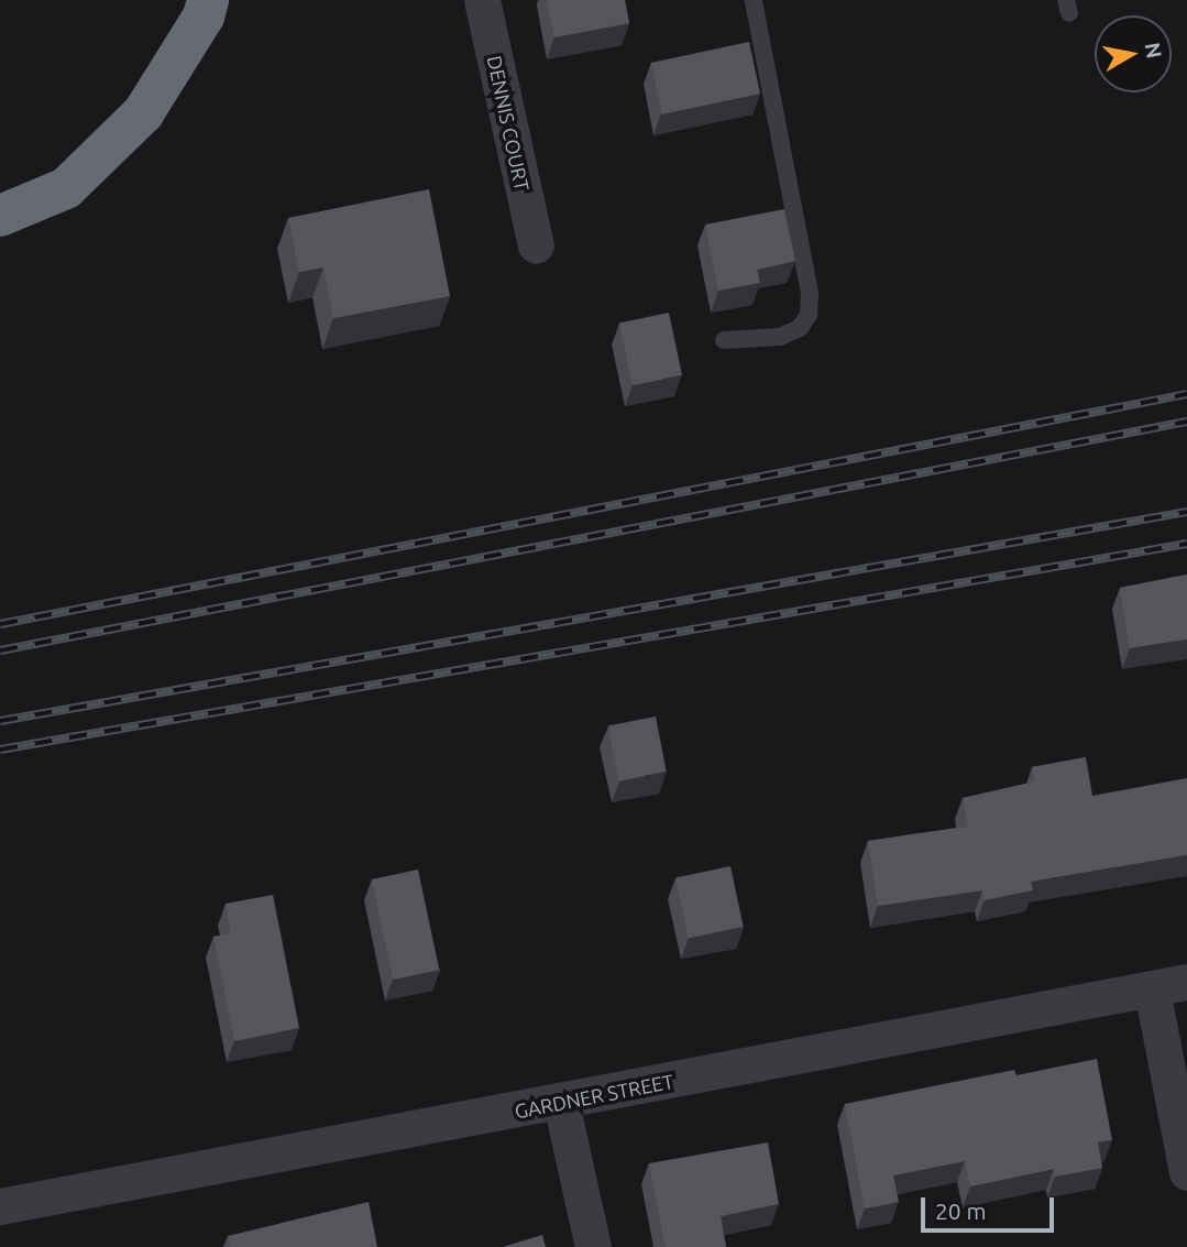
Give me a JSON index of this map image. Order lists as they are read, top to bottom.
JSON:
{
  "streets": {
    "street": ["DENNIS COURT", "GARDNER STREET"]
  },
  "scale_bar": "20 m",
  "north": "right"
}
